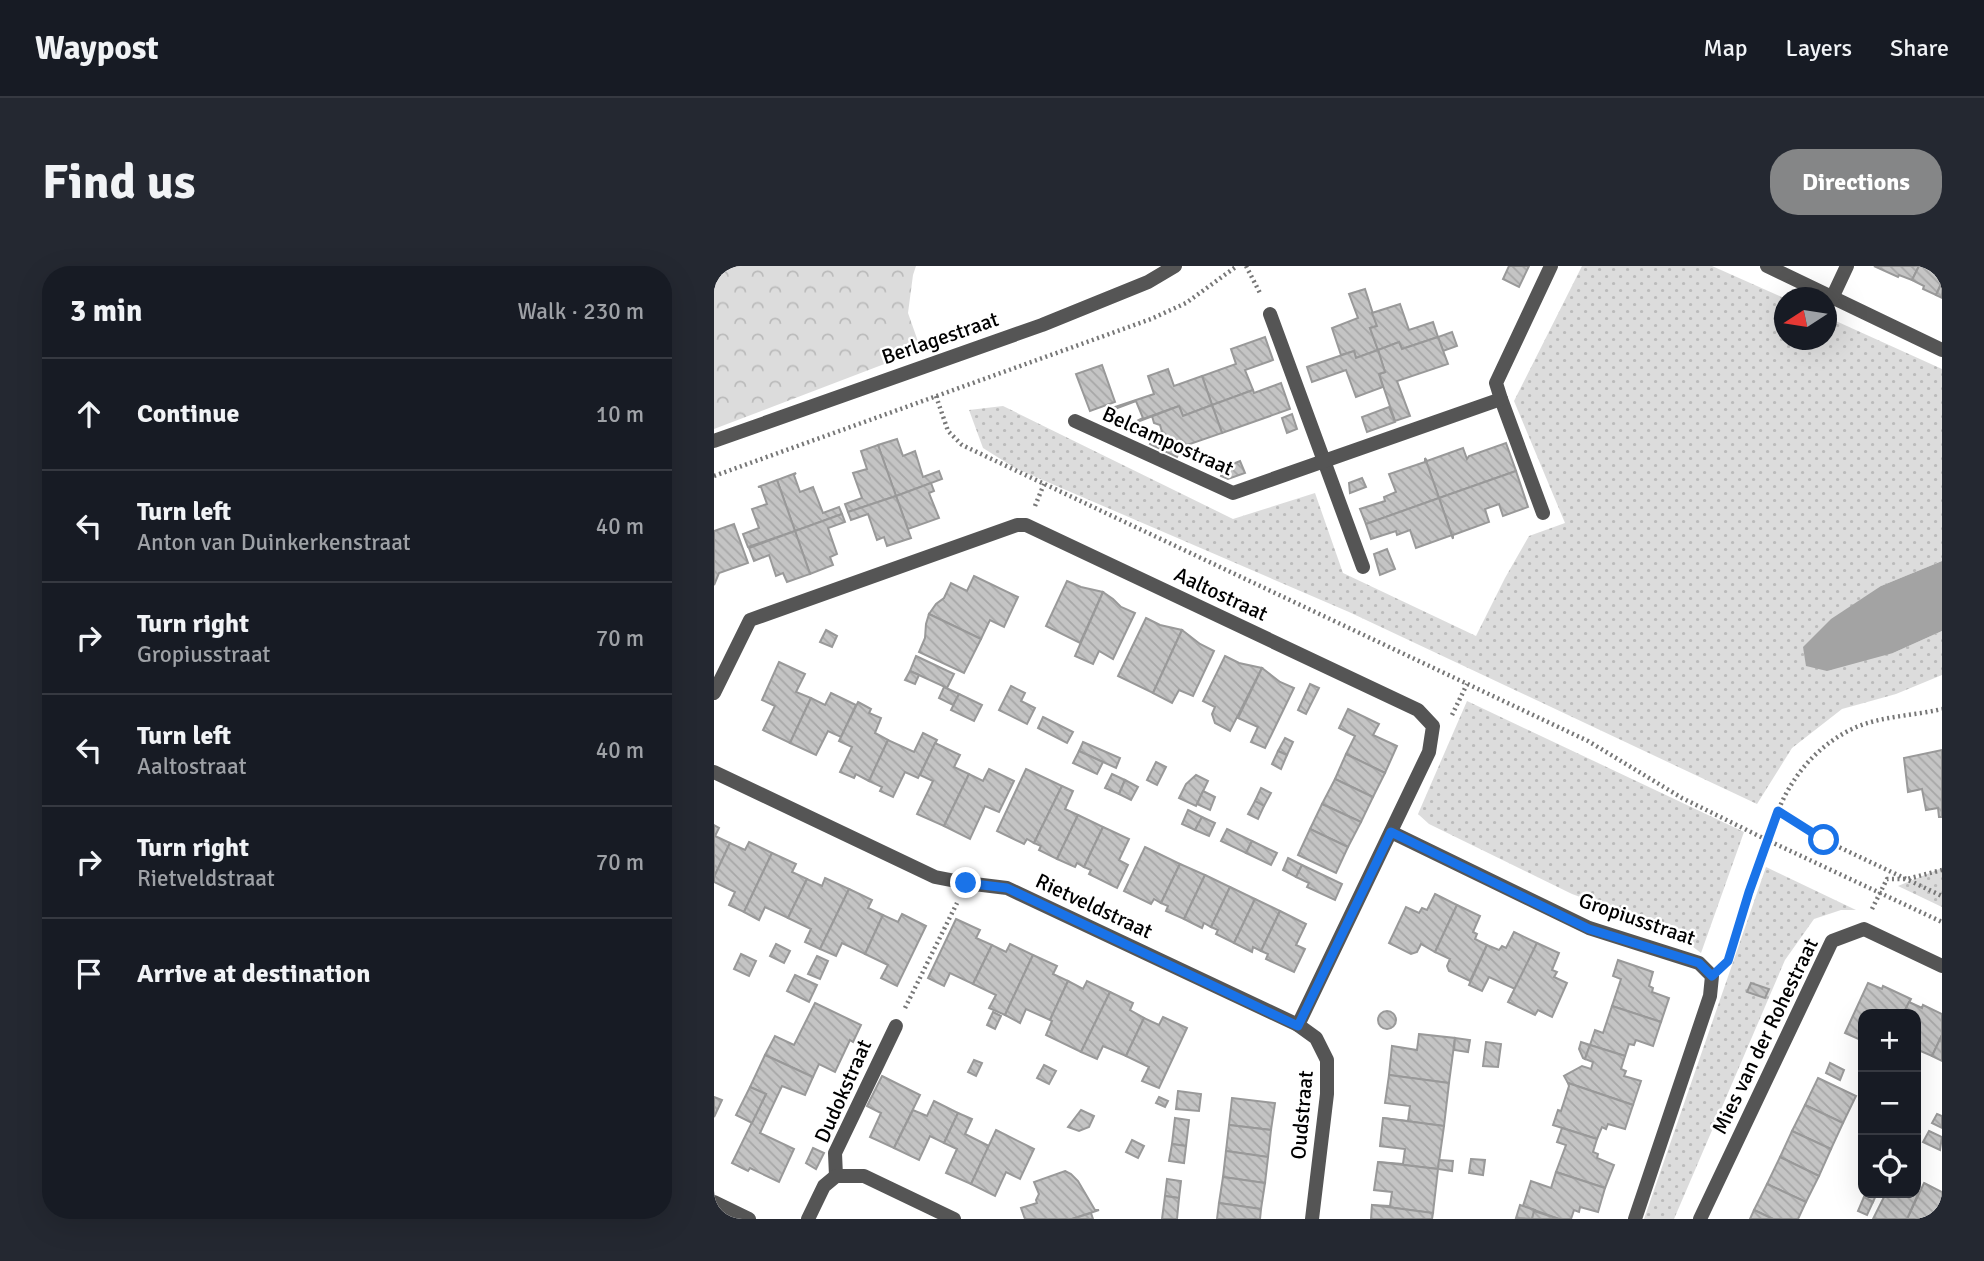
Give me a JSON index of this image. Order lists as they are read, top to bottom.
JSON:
{
  "streets": {
    "street": [
      "Berlagestraat",
      "Belcampostraat",
      "Aaltostraat",
      "Rietveldstraat",
      "Gropiusstraat",
      "Mies van der Rohestraat",
      "Dudokstraat",
      "Oudstraat"
    ]
  },
  "crossings": [
    ["Rietveldstraat", "Oudstraat"]
  ],
  "north": "left",
  "page": {
    "header": "Waypost",
    "nav": ["Map", "Layers", "Share"],
    "buttons": "Directions",
    "title": "Find us",
    "heading": ["3 min", "Walk · 230 m"],
    "list": [
      ["Continue", "10 m"],
      ["Turn left", "Anton van Duinkerkenstraat", "40 m"],
      ["Turn right", "Gropiusstraat", "70 m"],
      ["Turn left", "Aaltostraat", "40 m"],
      ["Turn right", "Rietveldstraat", "70 m"],
      "Arrive at destination"
    ],
    "map_buttons": ["+", "−"]
  }
}
